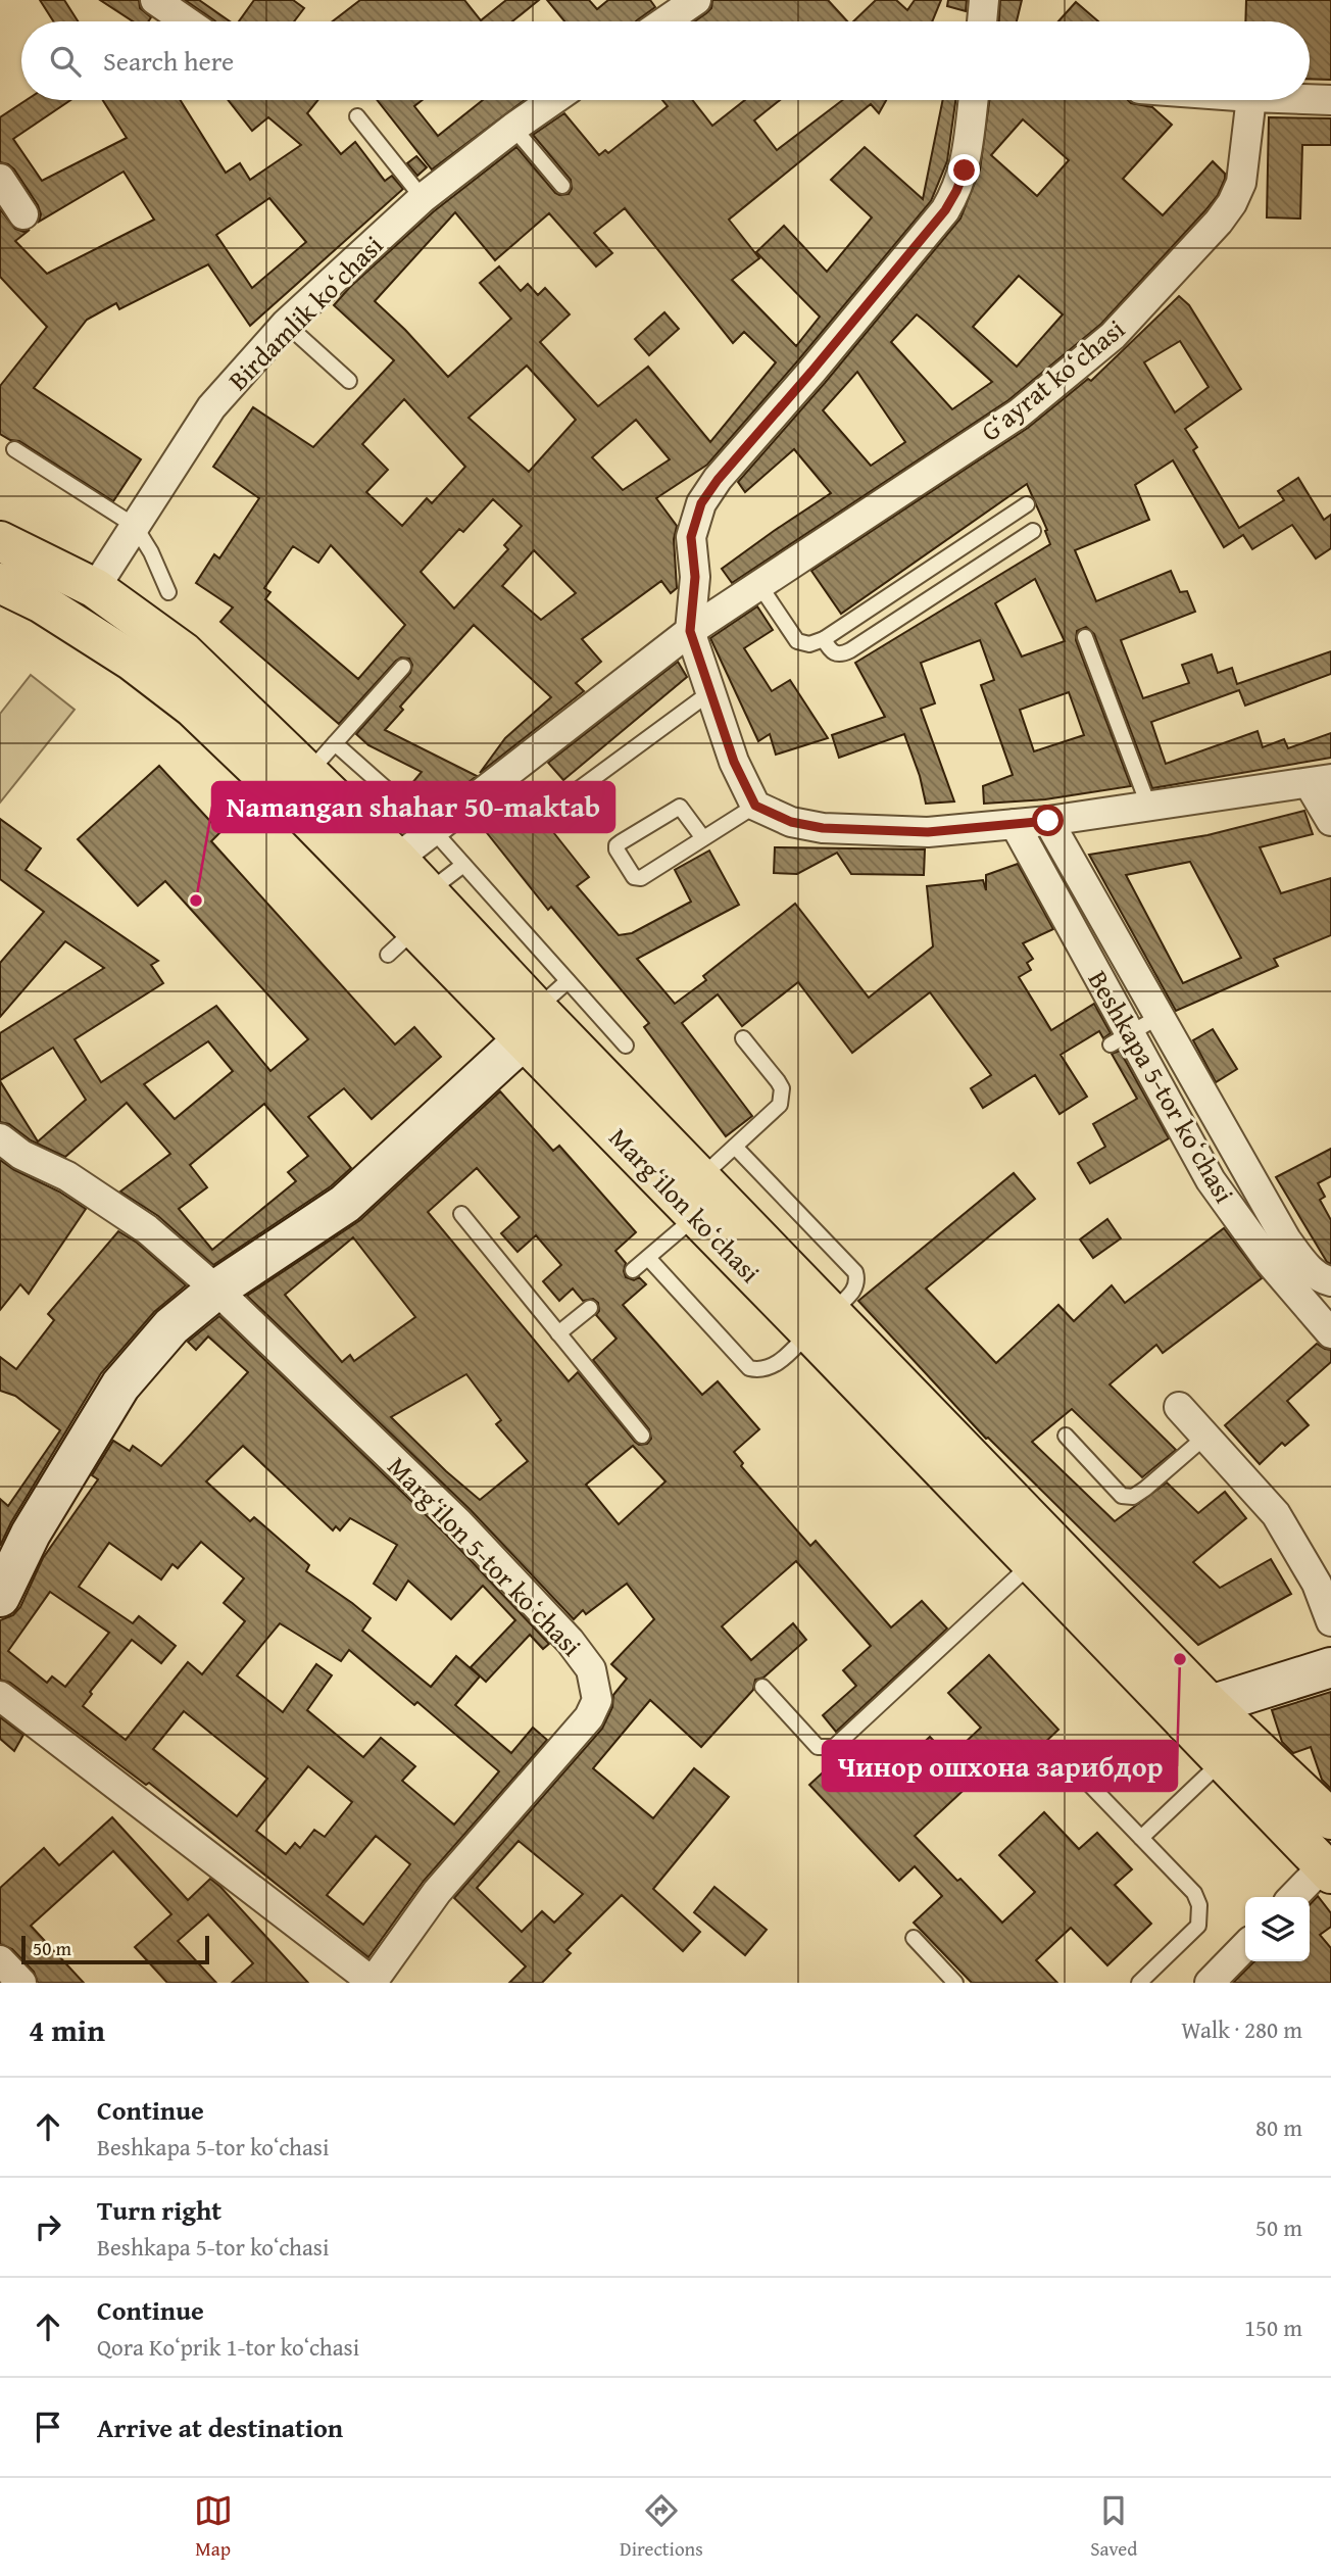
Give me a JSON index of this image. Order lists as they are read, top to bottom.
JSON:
{
  "streets": {
    "main road": ["Margʻilon koʻchasi"],
    "street": [
      "Birdamlik koʻchasi",
      "Gʻayrat koʻchasi",
      "Beshkapa 5-tor koʻchasi",
      "Margʻilon 5-tor koʻchasi"
    ]
  },
  "crossings": [
    ["Birdamlik koʻchasi", "Margʻilon koʻchasi"],
    ["Gʻayrat koʻchasi", "Margʻilon koʻchasi"]
  ],
  "places": ["Namangan shahar 50-maktab", "Чинор ошхона зарибдор"],
  "scale_bar": "50 m",
  "page": {
    "search": "Search here",
    "scale": "50 m",
    "heading": ["4 min", "Walk · 280 m"],
    "list": [
      ["Continue", "Beshkapa 5-tor koʻchasi", "80 m"],
      ["Turn right", "Beshkapa 5-tor koʻchasi", "50 m"],
      ["Continue", "Qora Koʻprik 1-tor koʻchasi", "150 m"],
      "Arrive at destination"
    ],
    "nav": ["Map", "Directions", "Saved"]
  }
}
